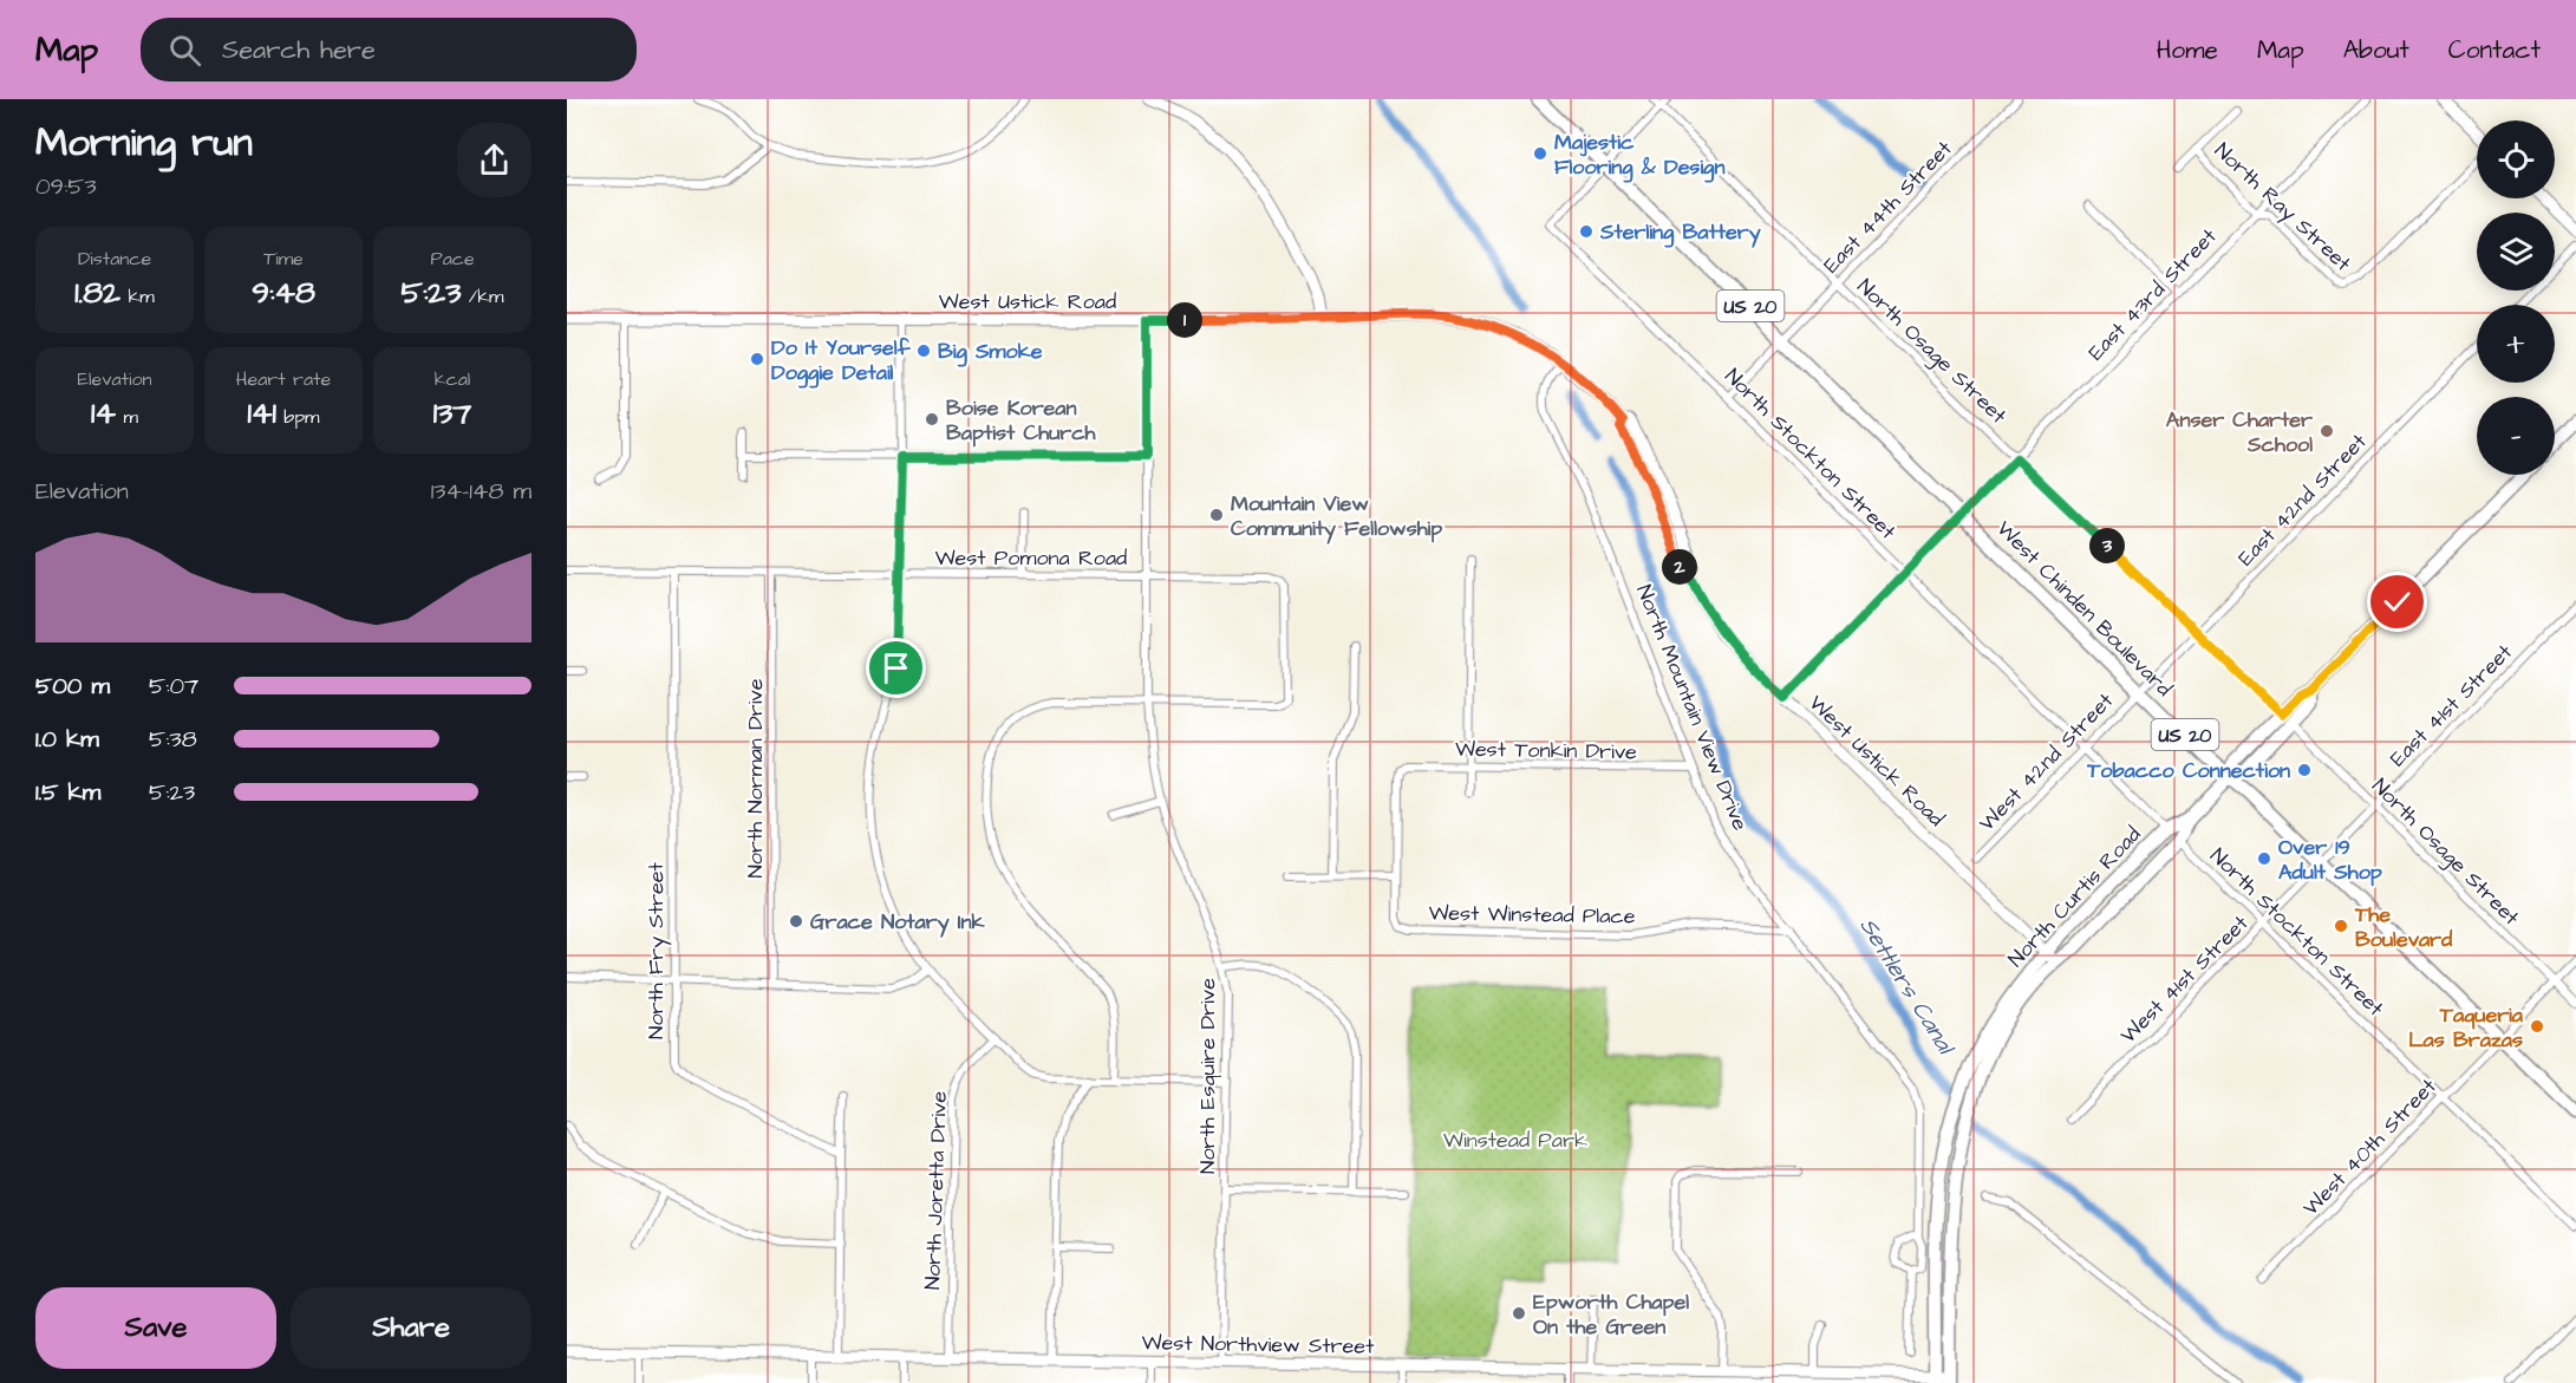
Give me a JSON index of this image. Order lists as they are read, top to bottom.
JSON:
{
  "streets": {
    "main road": [
      "West Ustick Road",
      "US 20",
      "West Chinden Boulevard",
      "North Curtis Road",
      "West Northview Street"
    ],
    "street": [
      "East 44th Street",
      "North Ray Street",
      "East 43rd Street",
      "North Osage Street",
      "North Stockton Street",
      "East 42nd Street",
      "West Pomona Road",
      "East 41st Street",
      "North Mountain View Drive",
      "West Tonkin Drive",
      "West 42nd Street",
      "North Norman Drive",
      "West Winstead Place",
      "North Fry Street",
      "West 41st Street",
      "North Esquire Drive",
      "West 40th Street",
      "North Joretta Drive"
    ]
  },
  "crossings": [
    ["East 44th Street", "North Osage Street"],
    ["East 44th Street", "North Stockton Street"],
    ["East 44th Street", "West Chinden Boulevard"],
    ["North Ray Street", "East 43rd Street"],
    ["East 43rd Street", "West Ustick Road"],
    ["East 43rd Street", "North Osage Street"],
    ["East 43rd Street", "North Stockton Street"],
    ["East 43rd Street", "West Chinden Boulevard"],
    ["West Ustick Road", "North Mountain View Drive"],
    ["West Ustick Road", "North Curtis Road"],
    ["West Ustick Road", "North Esquire Drive"],
    ["North Osage Street", "East 42nd Street"],
    ["North Osage Street", "East 41st Street"],
    ["North Osage Street", "West 40th Street"],
    ["North Stockton Street", "West Chinden Boulevard"],
    ["North Stockton Street", "West 42nd Street"],
    ["North Stockton Street", "North Curtis Road"],
    ["North Stockton Street", "West 41st Street"],
    ["North Stockton Street", "West 40th Street"],
    ["East 42nd Street", "West Chinden Boulevard"],
    ["East 42nd Street", "West 42nd Street"],
    ["West Pomona Road", "North Norman Drive"],
    ["West Pomona Road", "North Fry Street"],
    ["West Pomona Road", "North Esquire Drive"],
    ["West Chinden Boulevard", "East 41st Street"],
    ["West Chinden Boulevard", "West 42nd Street"],
    ["West Chinden Boulevard", "North Curtis Road"],
    ["West Chinden Boulevard", "West 41st Street"],
    ["West Chinden Boulevard", "West 40th Street"],
    ["East 41st Street", "West 41st Street"],
    ["North Mountain View Drive", "West Tonkin Drive"],
    ["North Mountain View Drive", "West Winstead Place"],
    ["West Tonkin Drive", "West Winstead Place"],
    ["North Curtis Road", "West Northview Street"],
    ["North Esquire Drive", "West Northview Street"],
    ["North Joretta Drive", "West Northview Street"]
  ],
  "water": ["Settlers Canal"],
  "parks": ["Winstead Park"],
  "places": [
    "Majestic Flooring & Design",
    "Sterling Battery",
    "Big Smoke",
    "Do It Yourself Doggie Detail",
    "Boise Korean Baptist Church",
    "Anser Charter School",
    "Mountain View Community Fellowship",
    "Tobacco Connection",
    "Over 19 Adult Shop",
    "Grace Notary Ink",
    "The Boulevard",
    "Taqueria Las Brazas",
    "Epworth Chapel On the Green"
  ],
  "page": {
    "header": "Map",
    "search": "Search here",
    "nav": [
      "Home",
      "Map",
      "About",
      "Contact"
    ],
    "heading": ["Morning run", "09:53"],
    "map_buttons": ["+", "−"],
    "stats": [
      ["Distance", "1.82 km"],
      ["Time", "9:48"],
      ["Pace", "5:23 /km"],
      ["Elevation", "14 m"],
      ["Heart rate", "141 bpm"],
      ["kcal", "137"]
    ],
    "pins": ["1", "3", "2"],
    "chart": ["Elevation", "134–148 m"],
    "list": [
      {
        "name": "500 m",
        "note": "5:07"
      },
      {
        "name": "1.0 km",
        "note": "5:38"
      },
      {
        "name": "1.5 km",
        "note": "5:23"
      }
    ],
    "buttons": ["Save", "Share"]
  }
}
